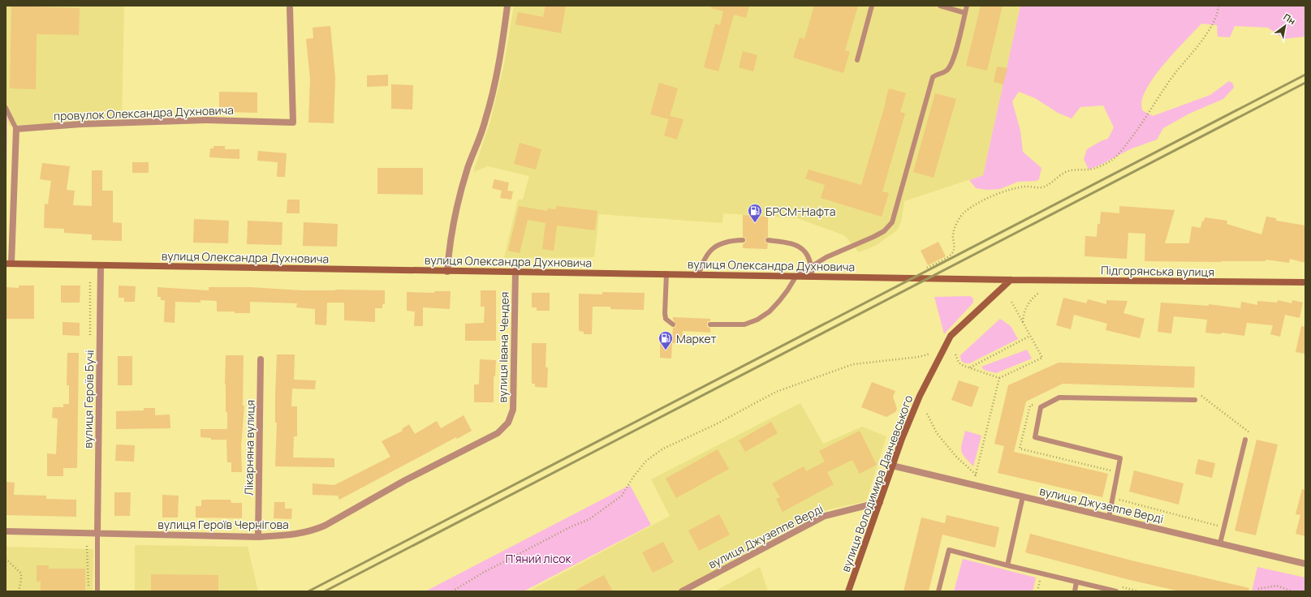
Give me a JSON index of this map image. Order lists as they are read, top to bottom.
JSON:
{
  "streets": {
    "main road": ["вулиця Олександра Духновича", "Підгорянська вулиця", "вулиця Володимира Данчевського"],
    "street": [
      "провулок Олександра Духновича",
      "вулиця Івана Чендея",
      "вулиця Героїв Бучі",
      "Лікарняна вулиця",
      "вулиця Джузеппе Верді",
      "вулиця Героїв Чернігова"
    ]
  },
  "crossings": [
    ["вулиця Олександра Духновича", "Підгорянська вулиця"],
    ["вулиця Олександра Духновича", "вулиця Івана Чендея"],
    ["вулиця Олександра Духновича", "вулиця Героїв Бучі"],
    ["вулиця Олександра Духновича", "вулиця Володимира Данчевського"],
    ["Підгорянська вулиця", "вулиця Володимира Данчевського"],
    ["вулиця Івана Чендея", "вулиця Героїв Чернігова"],
    ["вулиця Героїв Бучі", "вулиця Героїв Чернігова"],
    ["Лікарняна вулиця", "вулиця Героїв Чернігова"],
    ["вулиця Володимира Данчевського", "вулиця Джузеппе Верді"]
  ],
  "parks": ["П'яний лісок"],
  "places": {
    "fuel station": ["БРСМ-Нафта", "Маркет"]
  },
  "north": "top right"
}
